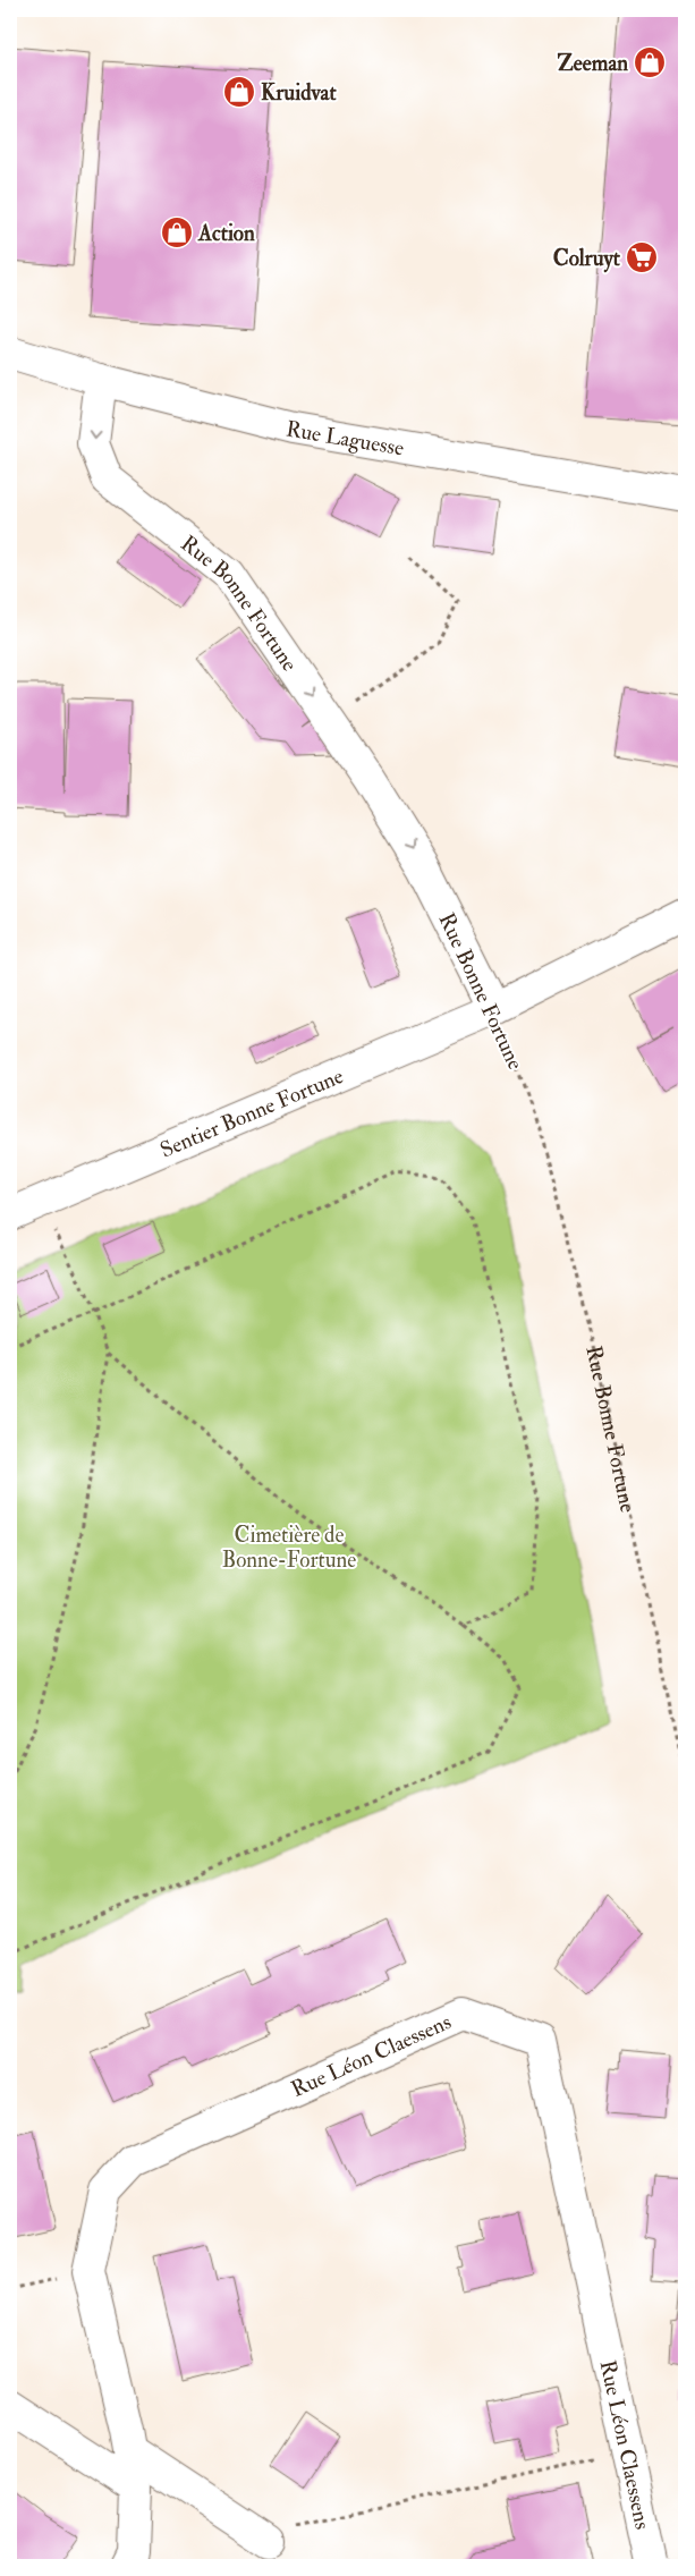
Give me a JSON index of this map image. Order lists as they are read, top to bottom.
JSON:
{
  "streets": {
    "street": [
      "Rue Laguesse",
      "Rue Bonne Fortune",
      "Sentier Bonne Fortune",
      "Rue Léon Claessens"
    ]
  },
  "crossings": [
    ["Rue Laguesse", "Rue Bonne Fortune"],
    ["Rue Bonne Fortune", "Sentier Bonne Fortune"]
  ],
  "one_way": ["Rue Bonne Fortune"],
  "parks": ["Cimetière de Bonne-Fortune"],
  "places": {
    "shop": ["Zeeman", "Kruidvat", "Action"],
    "supermarket": ["Colruyt"]
  }
}
